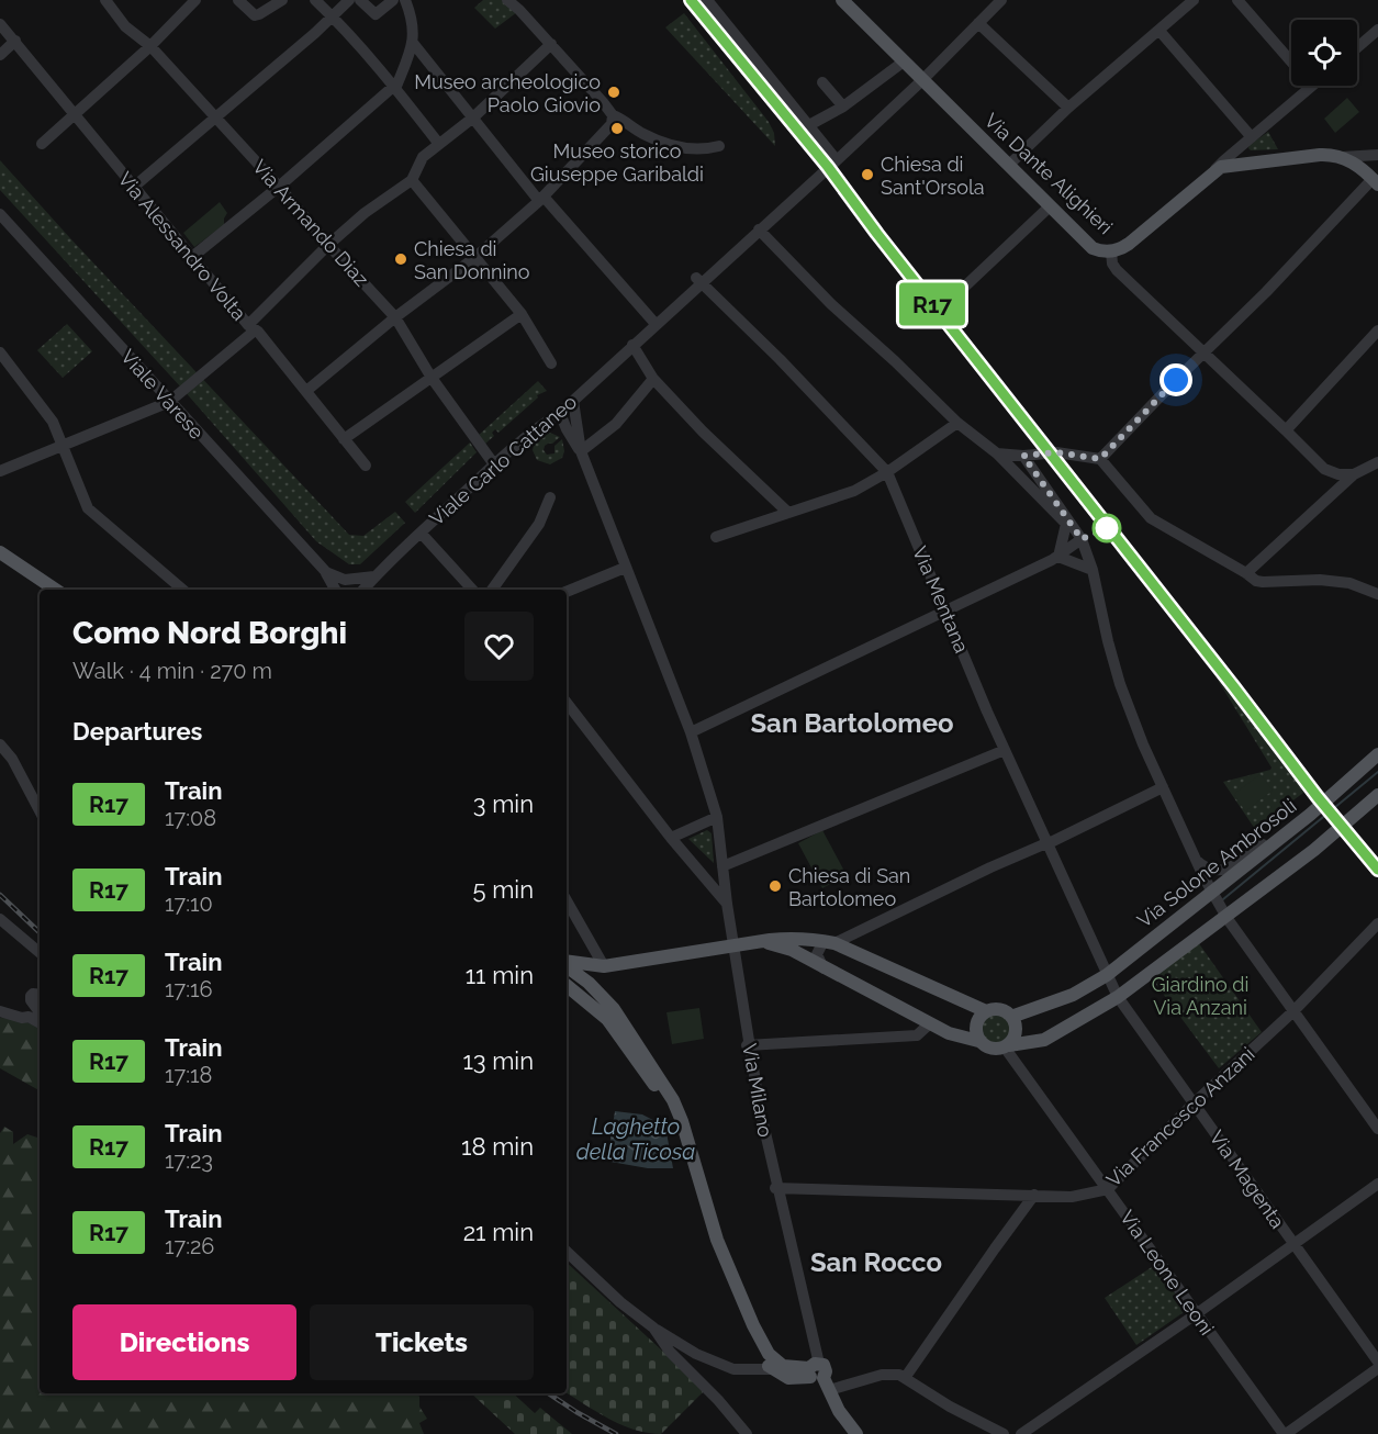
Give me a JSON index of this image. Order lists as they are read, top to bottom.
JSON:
{
  "streets": {
    "main road": ["Via Dante Alighieri", "Via Solone Ambrosoli"],
    "street": [
      "Via Armando Diaz",
      "Via Alessandro Volta",
      "Viale Varese",
      "Viale Carlo Cattaneo",
      "Via Mentana",
      "Via Milano",
      "Via Francesco Anzani",
      "Via Magenta",
      "Via Leone Leoni"
    ]
  },
  "crossings": [
    ["Via Dante Alighieri", "Viale Carlo Cattaneo"],
    ["Via Armando Diaz", "Viale Carlo Cattaneo"],
    ["Viale Carlo Cattaneo", "Via Mentana"],
    ["Viale Carlo Cattaneo", "Via Milano"],
    ["Via Mentana", "Via Solone Ambrosoli"],
    ["Via Mentana", "Via Magenta"],
    ["Via Solone Ambrosoli", "Via Leone Leoni"],
    ["Via Milano", "Via Francesco Anzani"],
    ["Via Francesco Anzani", "Via Magenta"],
    ["Via Francesco Anzani", "Via Leone Leoni"]
  ],
  "districts": ["San Bartolomeo", "San Rocco"],
  "water": ["Laghetto della Ticosa"],
  "parks": ["Giardino di Via Anzani"],
  "places": [
    "Museo archeologico Paolo Giovio",
    "Museo storico Giuseppe Garibaldi",
    "Chiesa di Sant'Orsola",
    "Chiesa di San Donnino",
    "Chiesa di San Bartolomeo"
  ],
  "page": {
    "on_map": "R17",
    "heading": [
      ["Como Nord Borghi", "Walk · 4 min · 270 m"],
      "Departures"
    ],
    "list": [
      {
        "mark": "R17",
        "name": "Train",
        "note": "17:08",
        "value": "3 min"
      },
      {
        "mark": "R17",
        "name": "Train",
        "note": "17:10",
        "value": "5 min"
      },
      {
        "mark": "R17",
        "name": "Train",
        "note": "17:16",
        "value": "11 min"
      },
      {
        "mark": "R17",
        "name": "Train",
        "note": "17:18",
        "value": "13 min"
      },
      {
        "mark": "R17",
        "name": "Train",
        "note": "17:23",
        "value": "18 min"
      },
      {
        "mark": "R17",
        "name": "Train",
        "note": "17:26",
        "value": "21 min"
      }
    ],
    "buttons": ["Directions", "Tickets"]
  }
}
